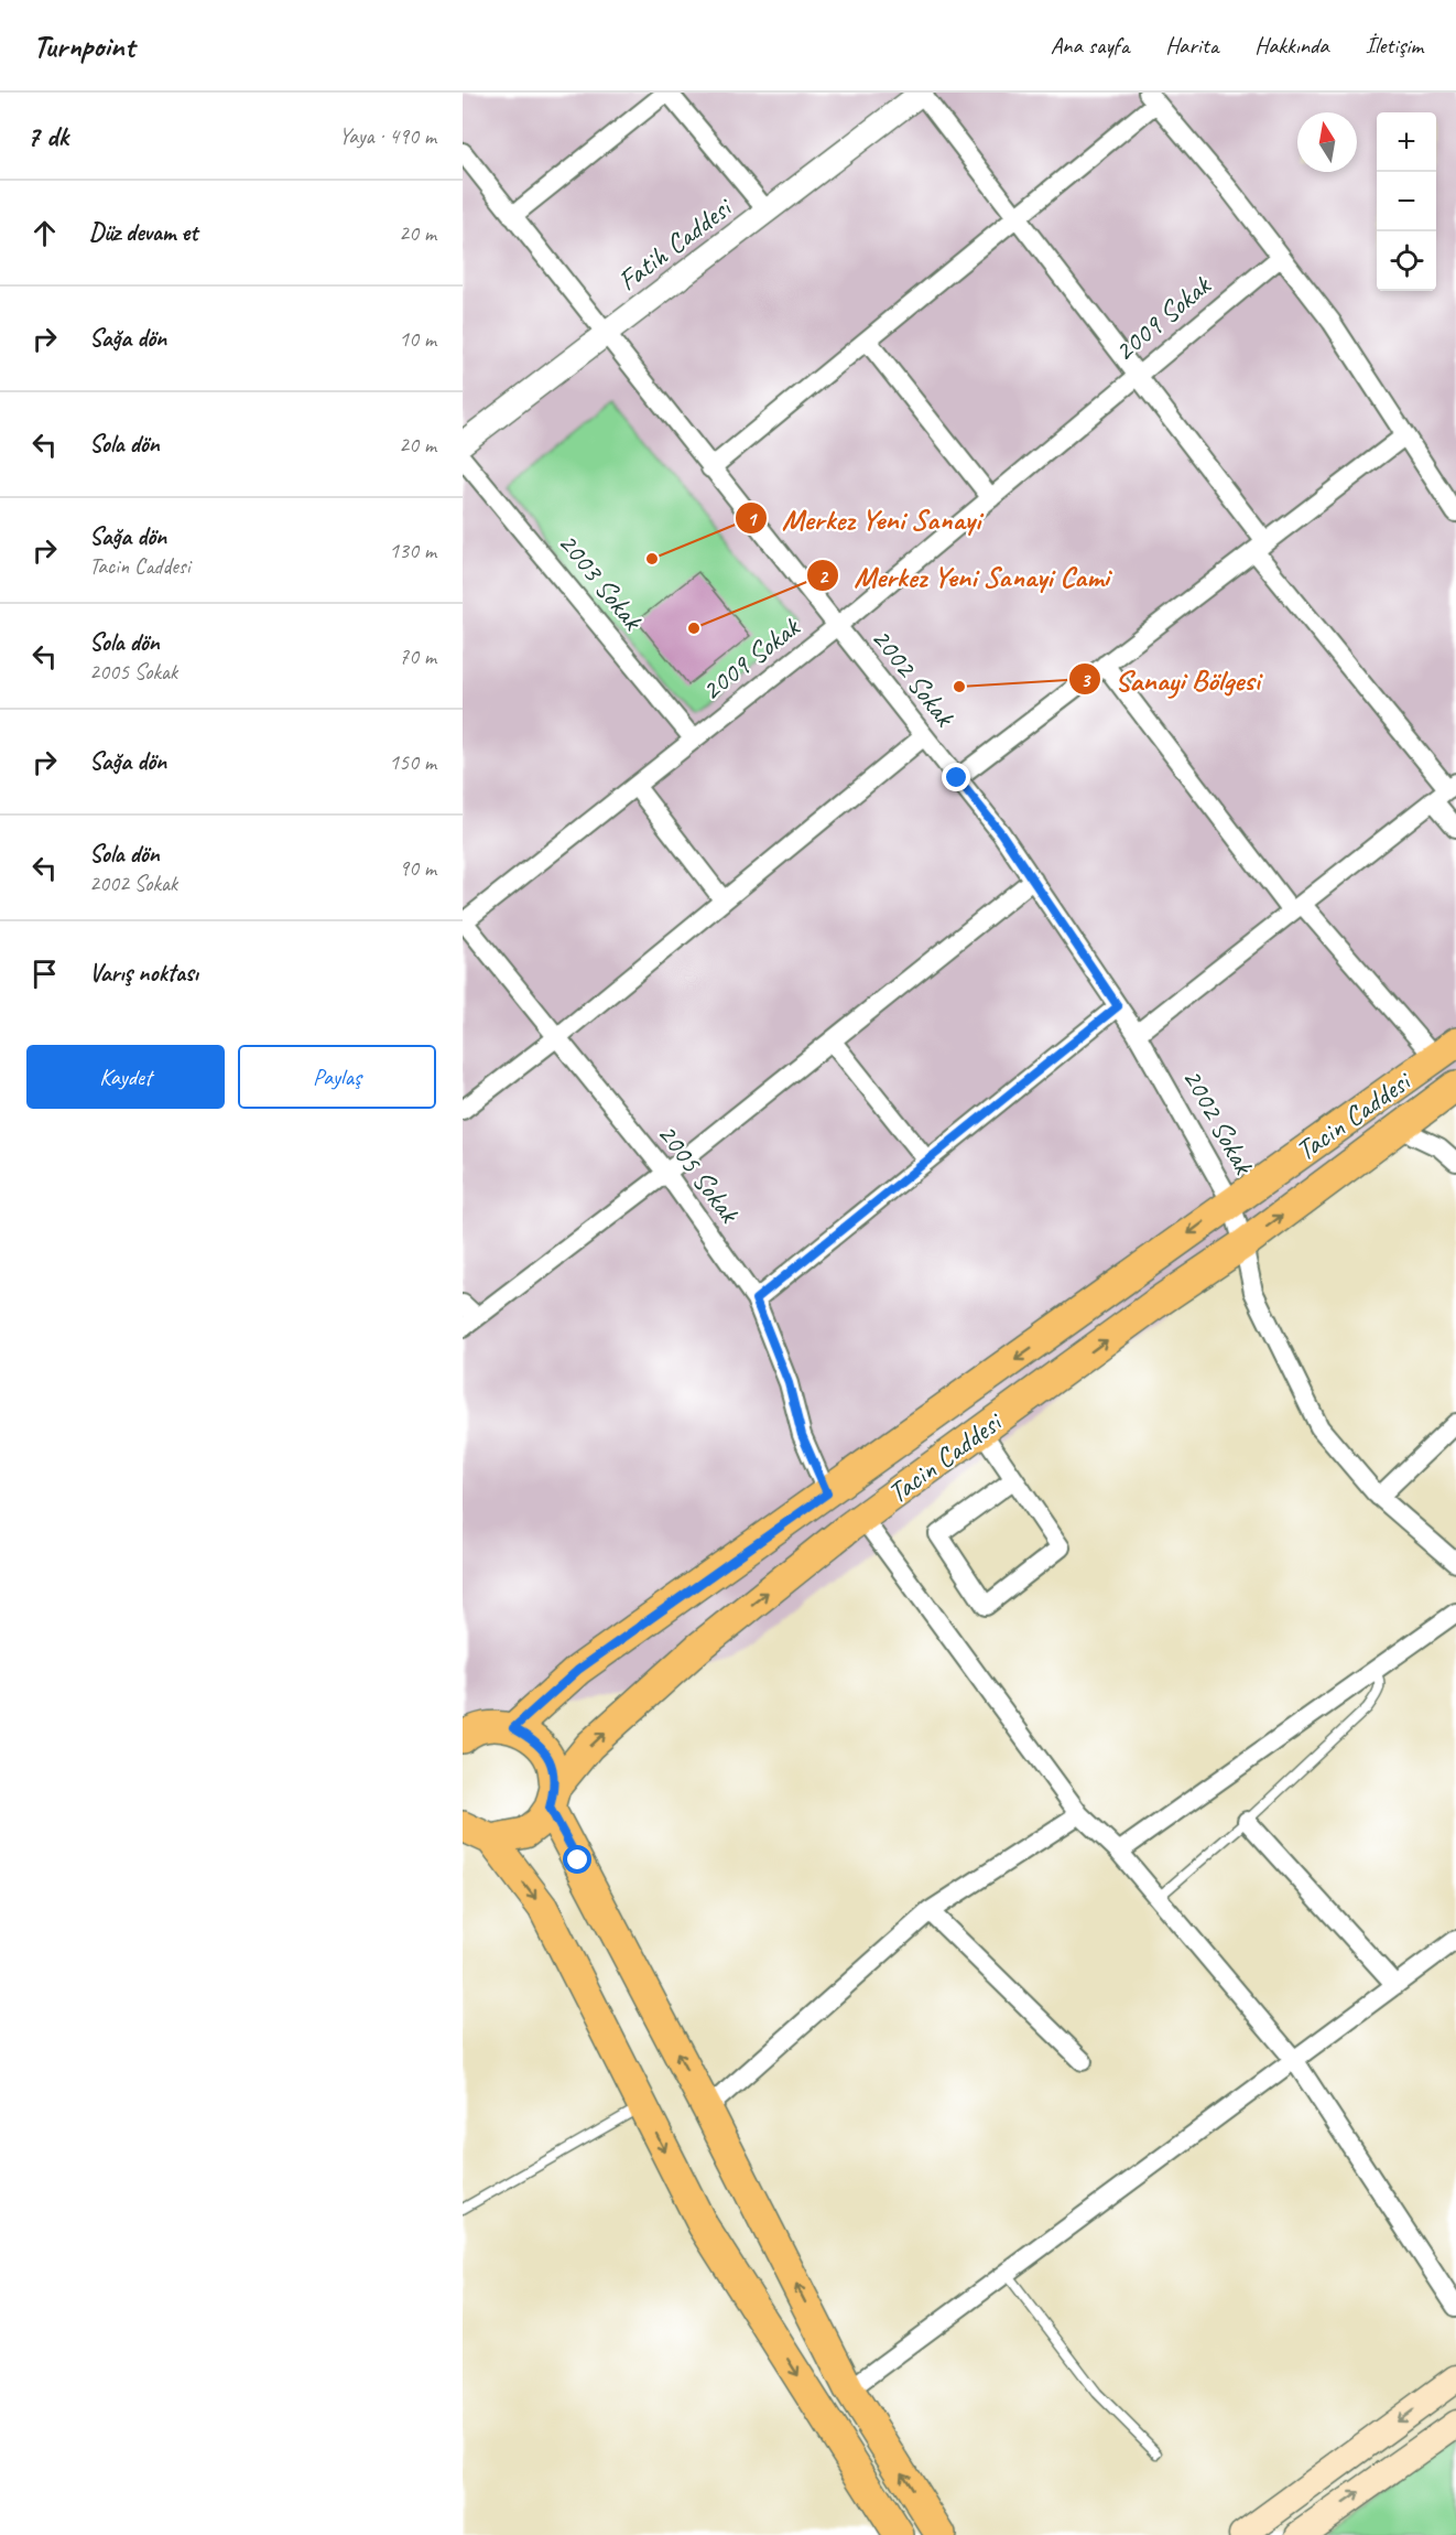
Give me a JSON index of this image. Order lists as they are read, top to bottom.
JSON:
{
  "streets": {
    "main road": ["Tacin Caddesi"],
    "street": [
      "Fatih Caddesi",
      "2009 Sokak",
      "2003 Sokak",
      "2002 Sokak",
      "2005 Sokak"
    ]
  },
  "crossings": [
    ["Fatih Caddesi", "2002 Sokak"],
    ["2009 Sokak", "2003 Sokak"],
    ["2009 Sokak", "2002 Sokak"],
    ["2009 Sokak", "2005 Sokak"],
    ["2002 Sokak", "Tacin Caddesi"],
    ["Tacin Caddesi", "2005 Sokak"]
  ],
  "places": ["Merkez Yeni Sanayi", "Merkez Yeni Sanayi Cami", "Sanayi Bölgesi"],
  "north": "top",
  "page": {
    "header": "Turnpoint",
    "nav": [
      "Ana sayfa",
      "Harita",
      "Hakkında",
      "İletişim"
    ],
    "heading": ["7 dk", "Yaya · 490 m"],
    "map_buttons": ["+", "−"],
    "list": [
      ["Düz devam et", "20 m"],
      ["Sağa dön", "10 m"],
      ["Sola dön", "20 m"],
      ["Sağa dön", "Tacin Caddesi", "130 m"],
      ["Sola dön", "2005 Sokak", "70 m"],
      ["Sağa dön", "150 m"],
      ["Sola dön", "2002 Sokak", "90 m"],
      "Varış noktası"
    ],
    "buttons": ["Kaydet", "Paylaş"]
  }
}
